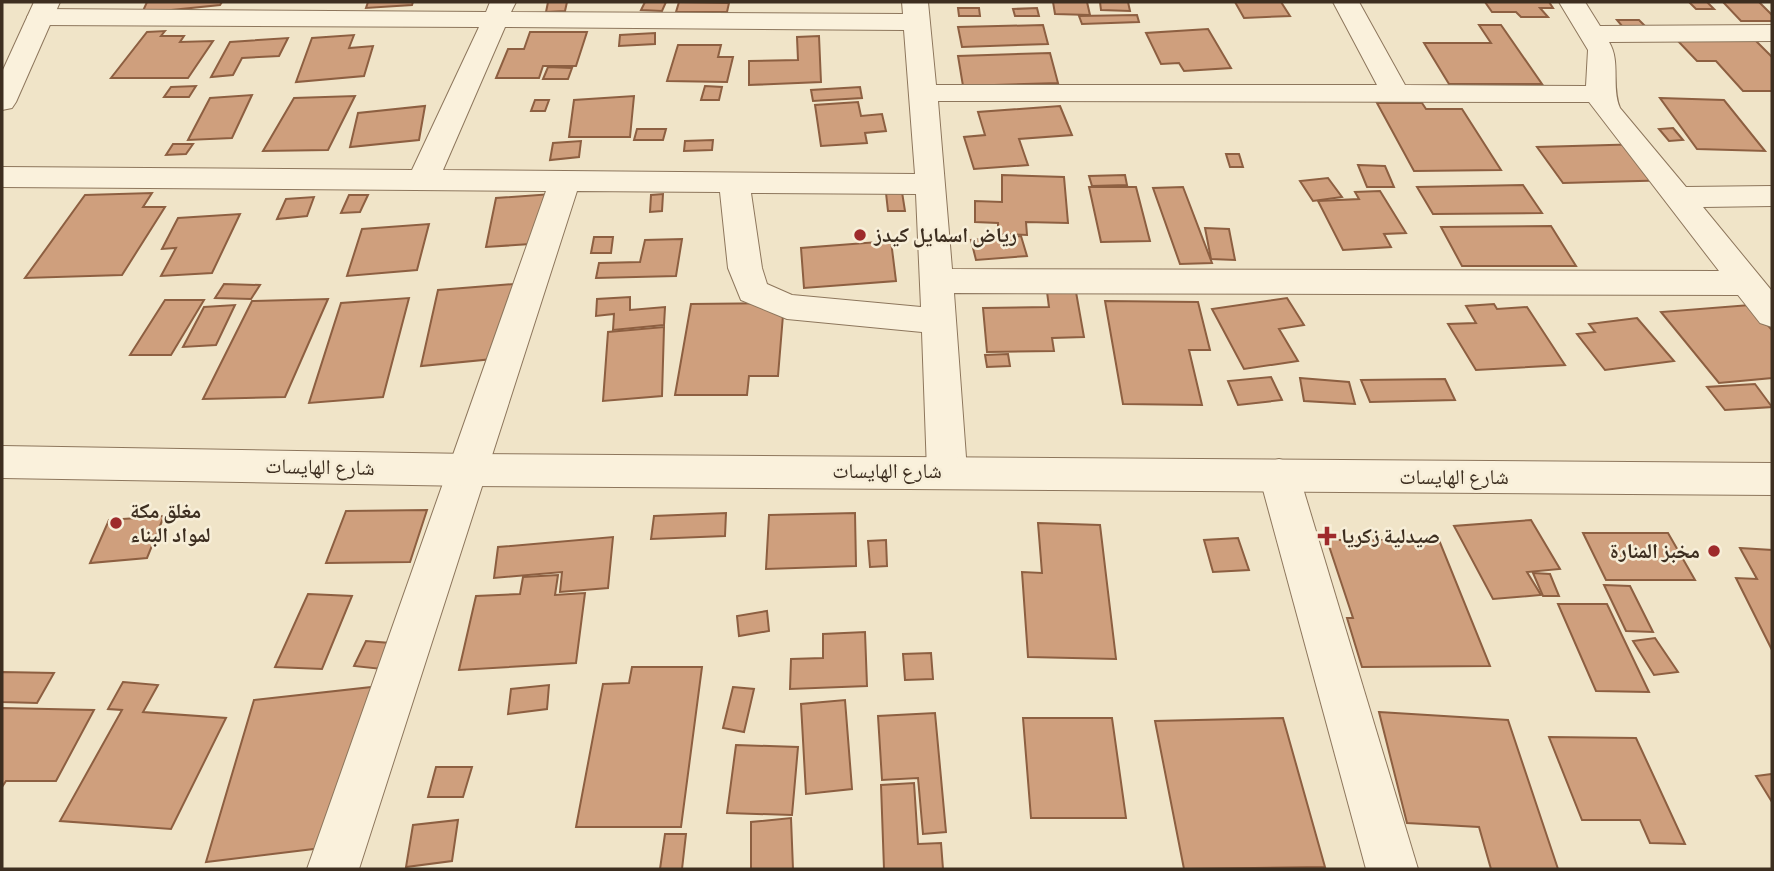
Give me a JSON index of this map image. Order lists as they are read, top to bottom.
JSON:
{
  "streets": {
    "street": ["شارع الهايسات"]
  },
  "places": {
    "other": ["رياض اسمايل كيدز", "مغلق مكة لمواد البناء", "مخبز المنارة"],
    "health": ["صيدلية زكريا"]
  }
}
